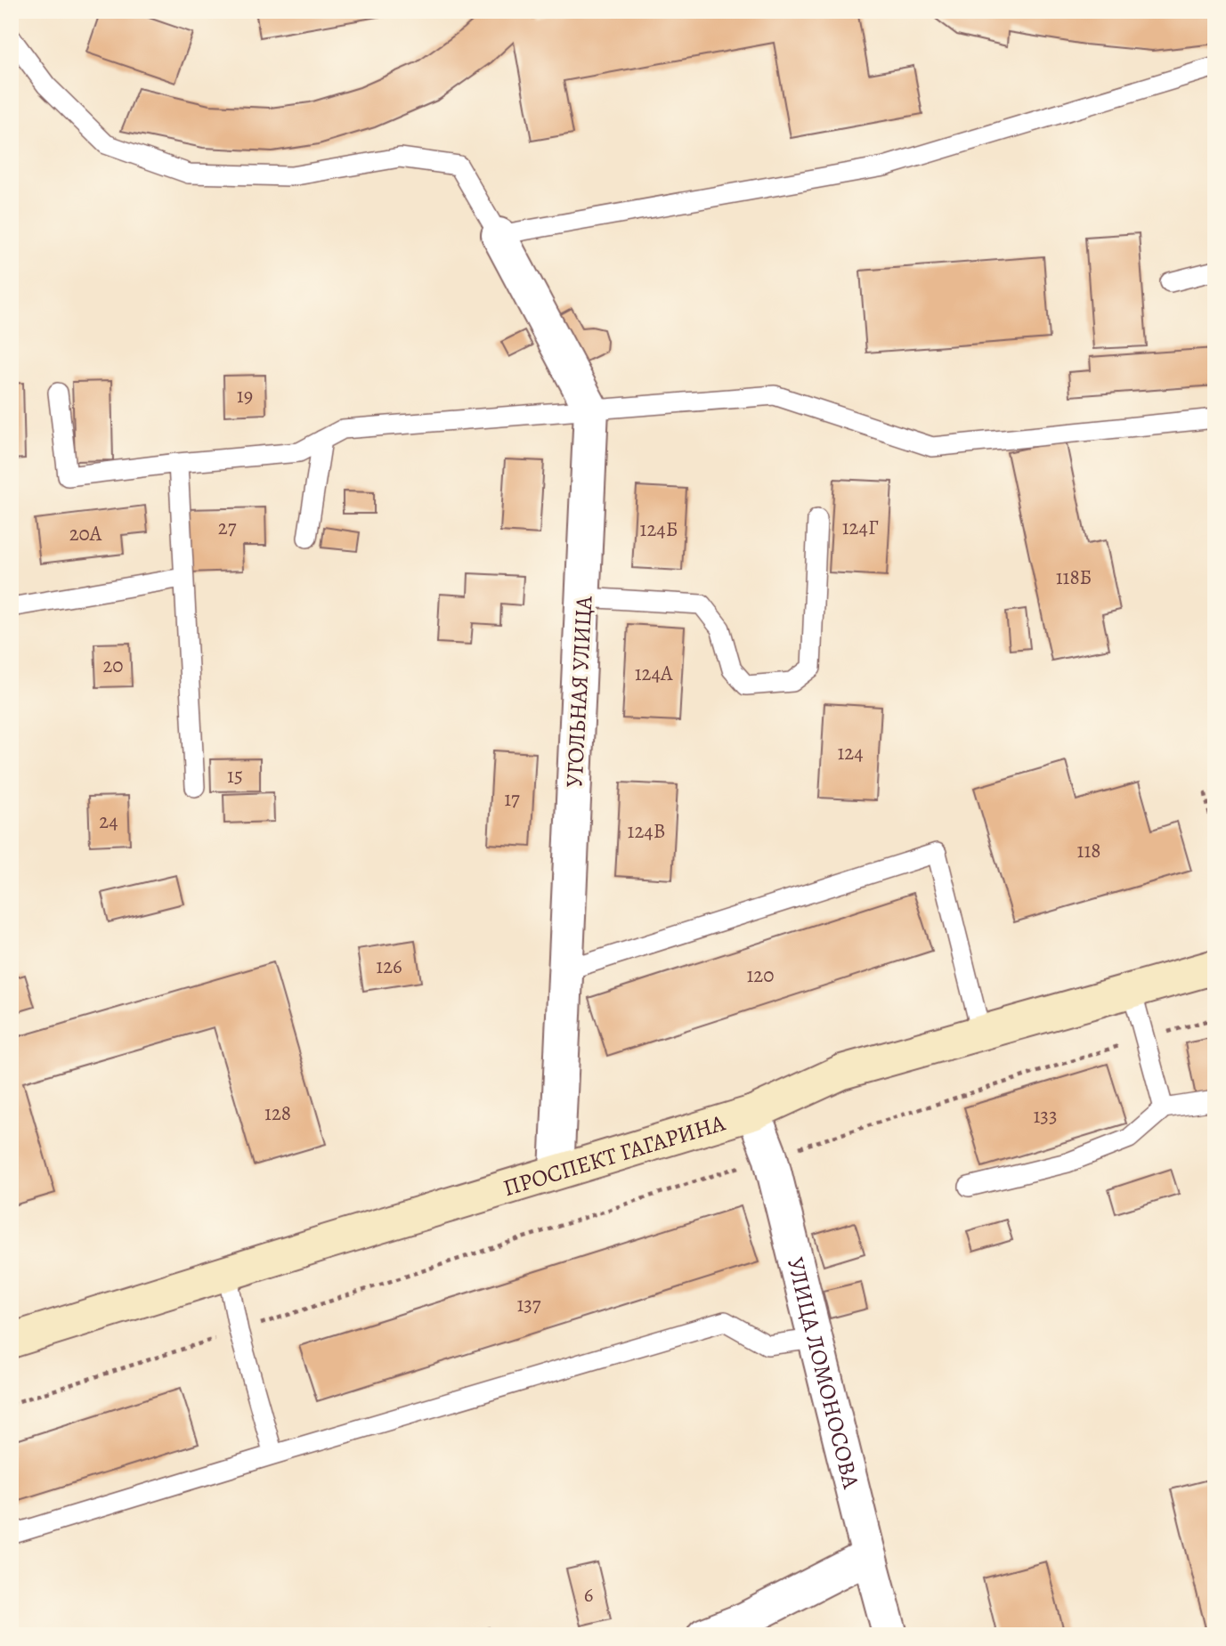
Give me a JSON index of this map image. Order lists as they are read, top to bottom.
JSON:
{
  "streets": {
    "main road": ["ПРОСПЕКТ ГАГАРИНА"],
    "street": ["УГОЛЬНАЯ УЛИЦА", "УЛИЦА ЛОМОНОСОВА"]
  },
  "crossings": [
    ["УГОЛЬНАЯ УЛИЦА", "ПРОСПЕКТ ГАГАРИНА"],
    ["ПРОСПЕКТ ГАГАРИНА", "УЛИЦА ЛОМОНОСОВА"]
  ],
  "house_numbers": [
    "19",
    "27",
    "124Г",
    "124Б",
    "20А",
    "118Б",
    "20",
    "124А",
    "124",
    "15",
    "17",
    "24",
    "124В",
    "118",
    "126",
    "120",
    "128",
    "133",
    "137",
    "6"
  ]
}
